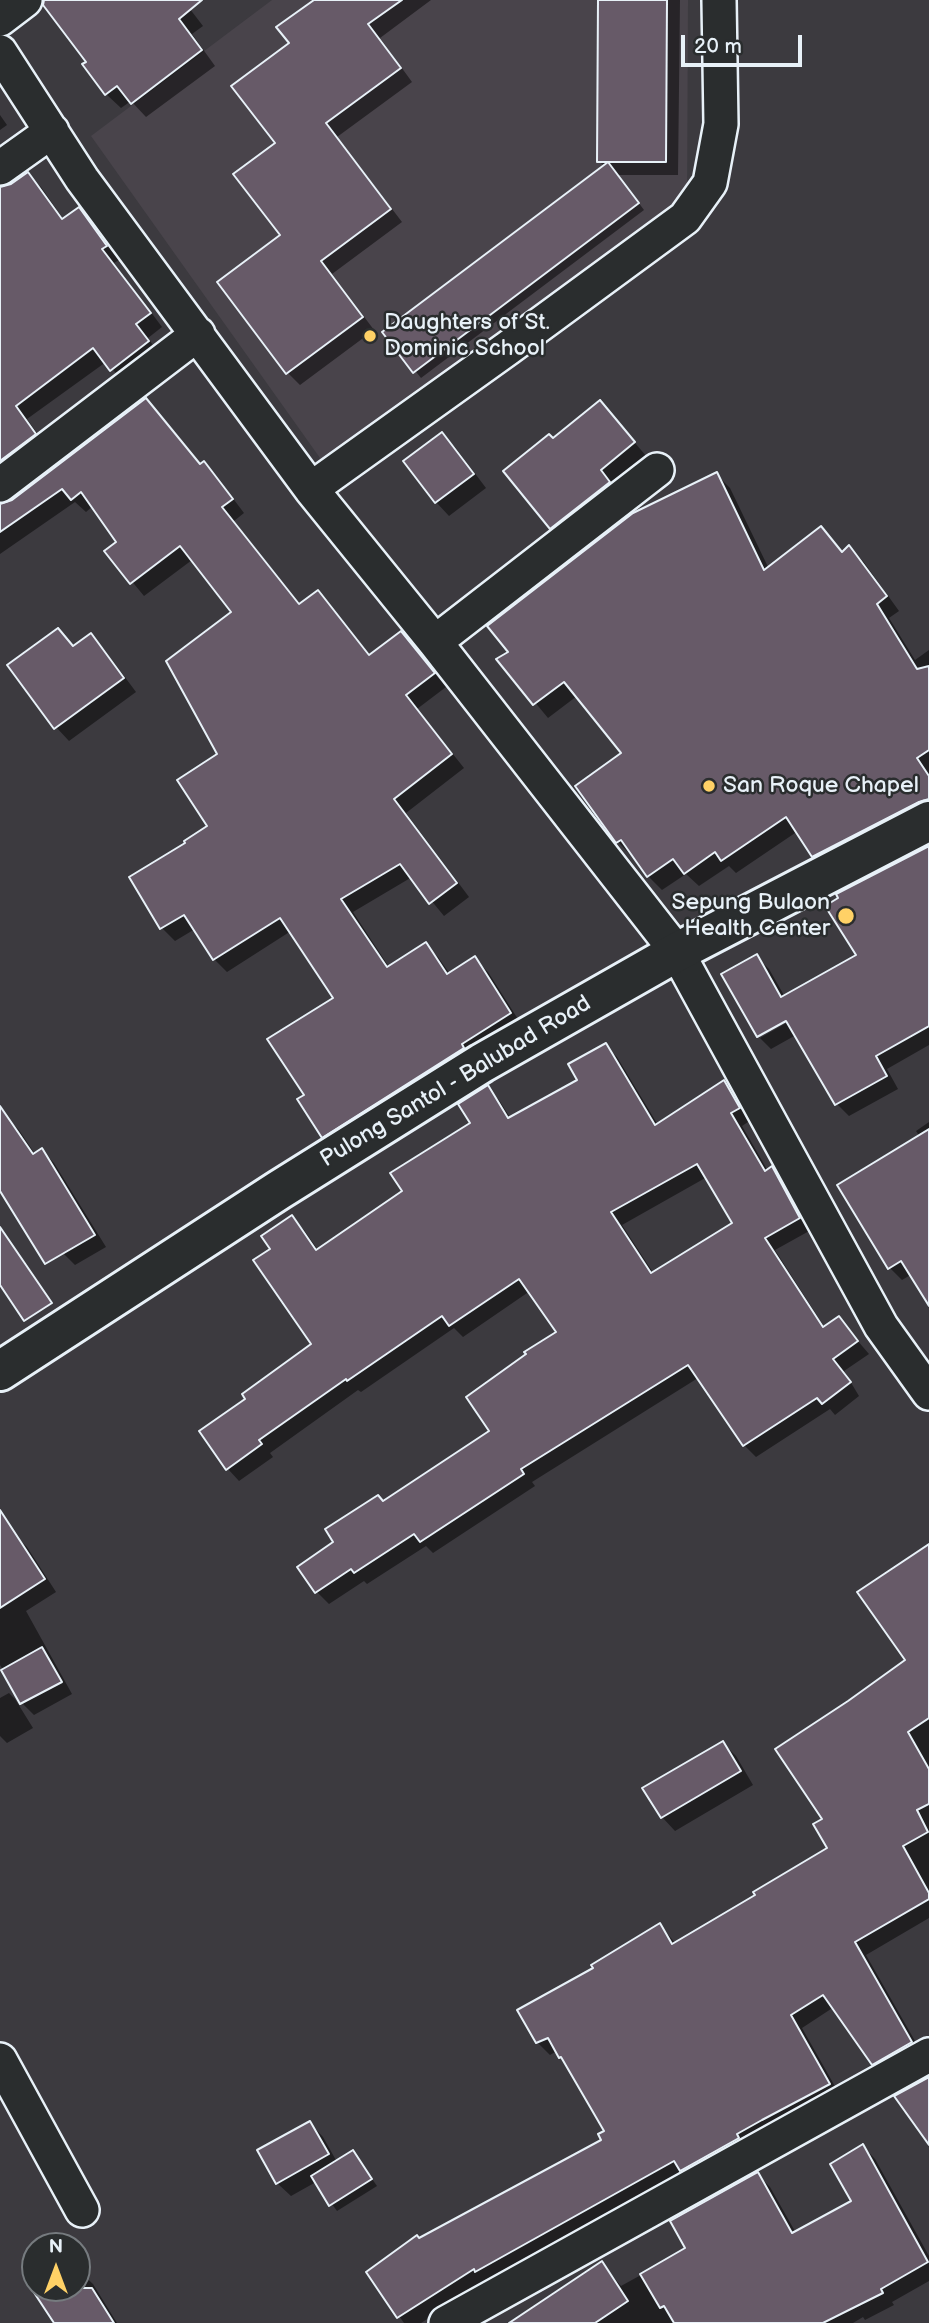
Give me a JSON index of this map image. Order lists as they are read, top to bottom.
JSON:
{
  "streets": {
    "street": ["Pulong Santol - Balubad Road"]
  },
  "places": ["Daughters of St. Dominic School", "San Roque Chapel", "Sepung Bulaon Health Center"],
  "scale_bar": "20 m",
  "north": "top"
}
